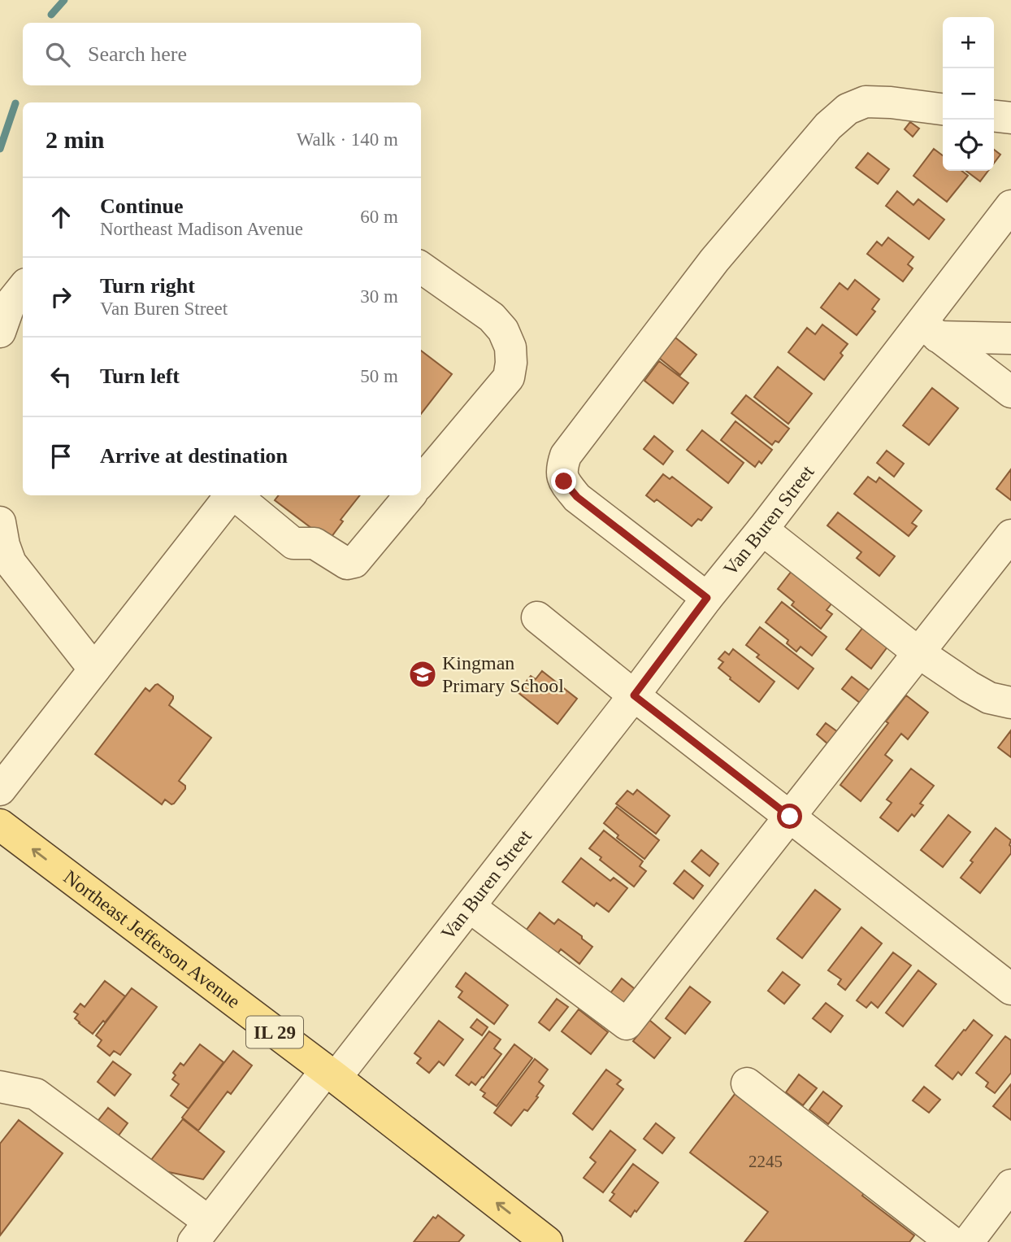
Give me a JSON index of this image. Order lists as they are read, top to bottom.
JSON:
{
  "streets": {
    "main road": ["Northeast Jefferson Avenue", "IL 29"],
    "street": ["Van Buren Street"]
  },
  "crossings": [
    ["Van Buren Street", "Northeast Jefferson Avenue"]
  ],
  "one_way": ["Northeast Jefferson Avenue"],
  "places": {
    "school or university": ["Kingman Primary School"]
  },
  "house_numbers": ["2245"],
  "page": {
    "map_buttons": ["+", "−"],
    "search": "Search here",
    "heading": ["2 min", "Walk · 140 m"],
    "list": [
      ["Continue", "Northeast Madison Avenue", "60 m"],
      ["Turn right", "Van Buren Street", "30 m"],
      ["Turn left", "50 m"],
      "Arrive at destination"
    ]
  }
}
